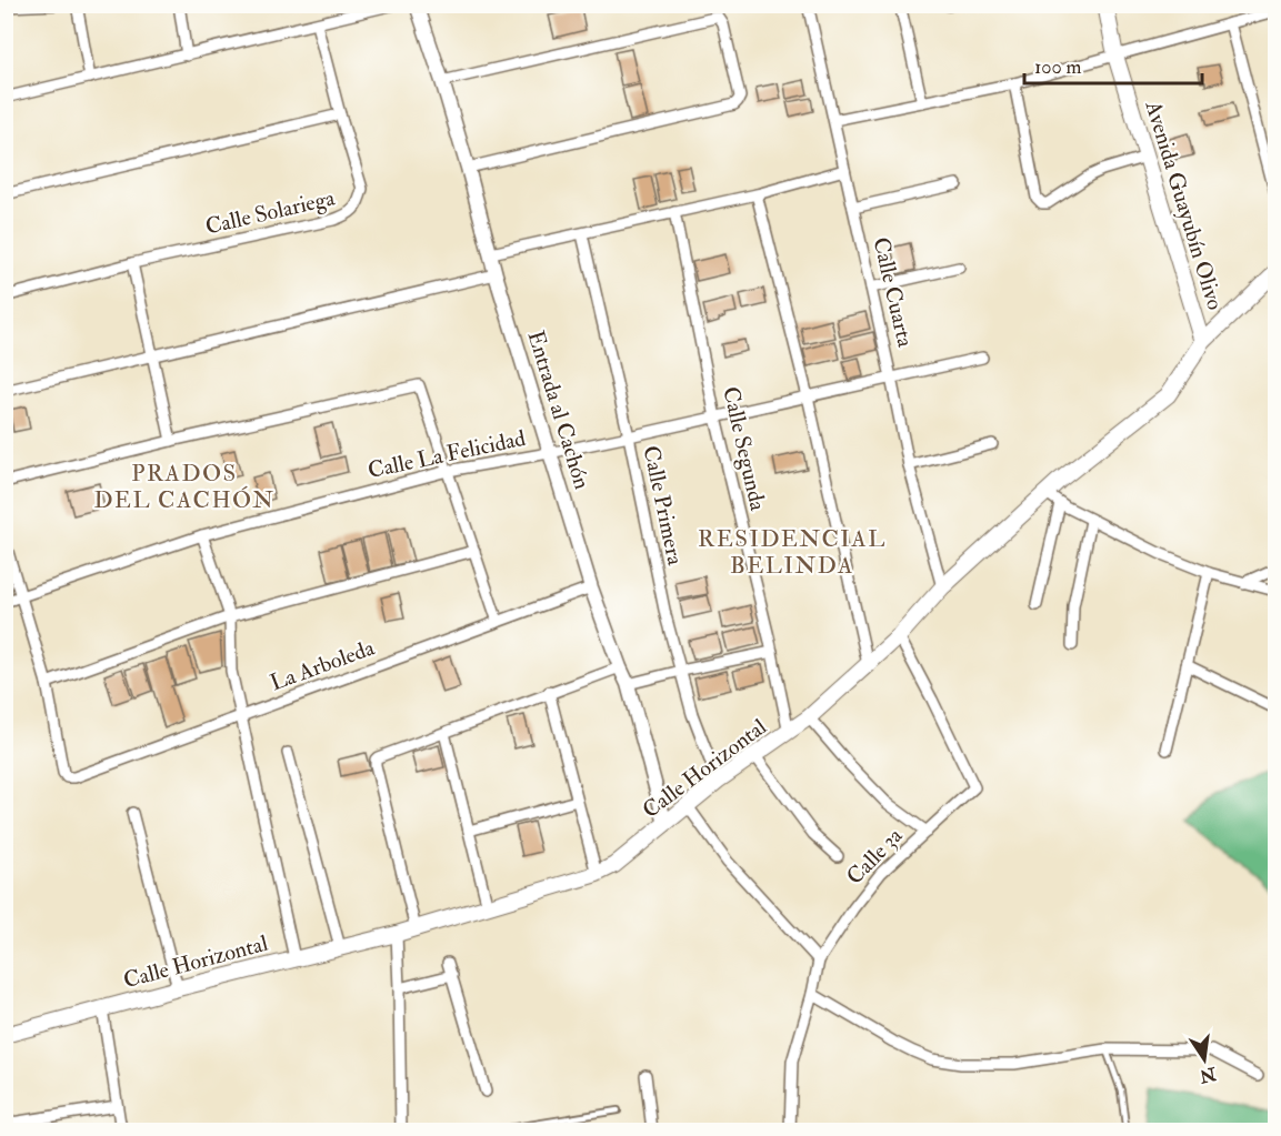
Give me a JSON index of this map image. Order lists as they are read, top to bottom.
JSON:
{
  "streets": {
    "main road": ["Avenida Guayubín Olivo", "Calle Horizontal"],
    "street": [
      "Calle Solariega",
      "Calle Cuarta",
      "Entrada al Cachón",
      "Calle Segunda",
      "Calle La Felicidad",
      "Calle Primera",
      "La Arboleda",
      "Calle 3a"
    ]
  },
  "crossings": [
    ["Avenida Guayubín Olivo", "Calle Horizontal"],
    ["Calle Cuarta", "Calle La Felicidad"],
    ["Calle Cuarta", "Calle Horizontal"],
    ["Entrada al Cachón", "Calle La Felicidad"],
    ["Entrada al Cachón", "La Arboleda"],
    ["Entrada al Cachón", "Calle Horizontal"],
    ["Calle Segunda", "Calle La Felicidad"],
    ["Calle Segunda", "Calle Horizontal"],
    ["Calle La Felicidad", "Calle Primera"],
    ["Calle Primera", "Calle Horizontal"],
    ["Calle Horizontal", "Calle 3a"]
  ],
  "districts": ["PRADOS DEL CACHÓN", "RESIDENCIAL BELINDA"],
  "scale_bar": "100 m",
  "north": "bottom"
}
